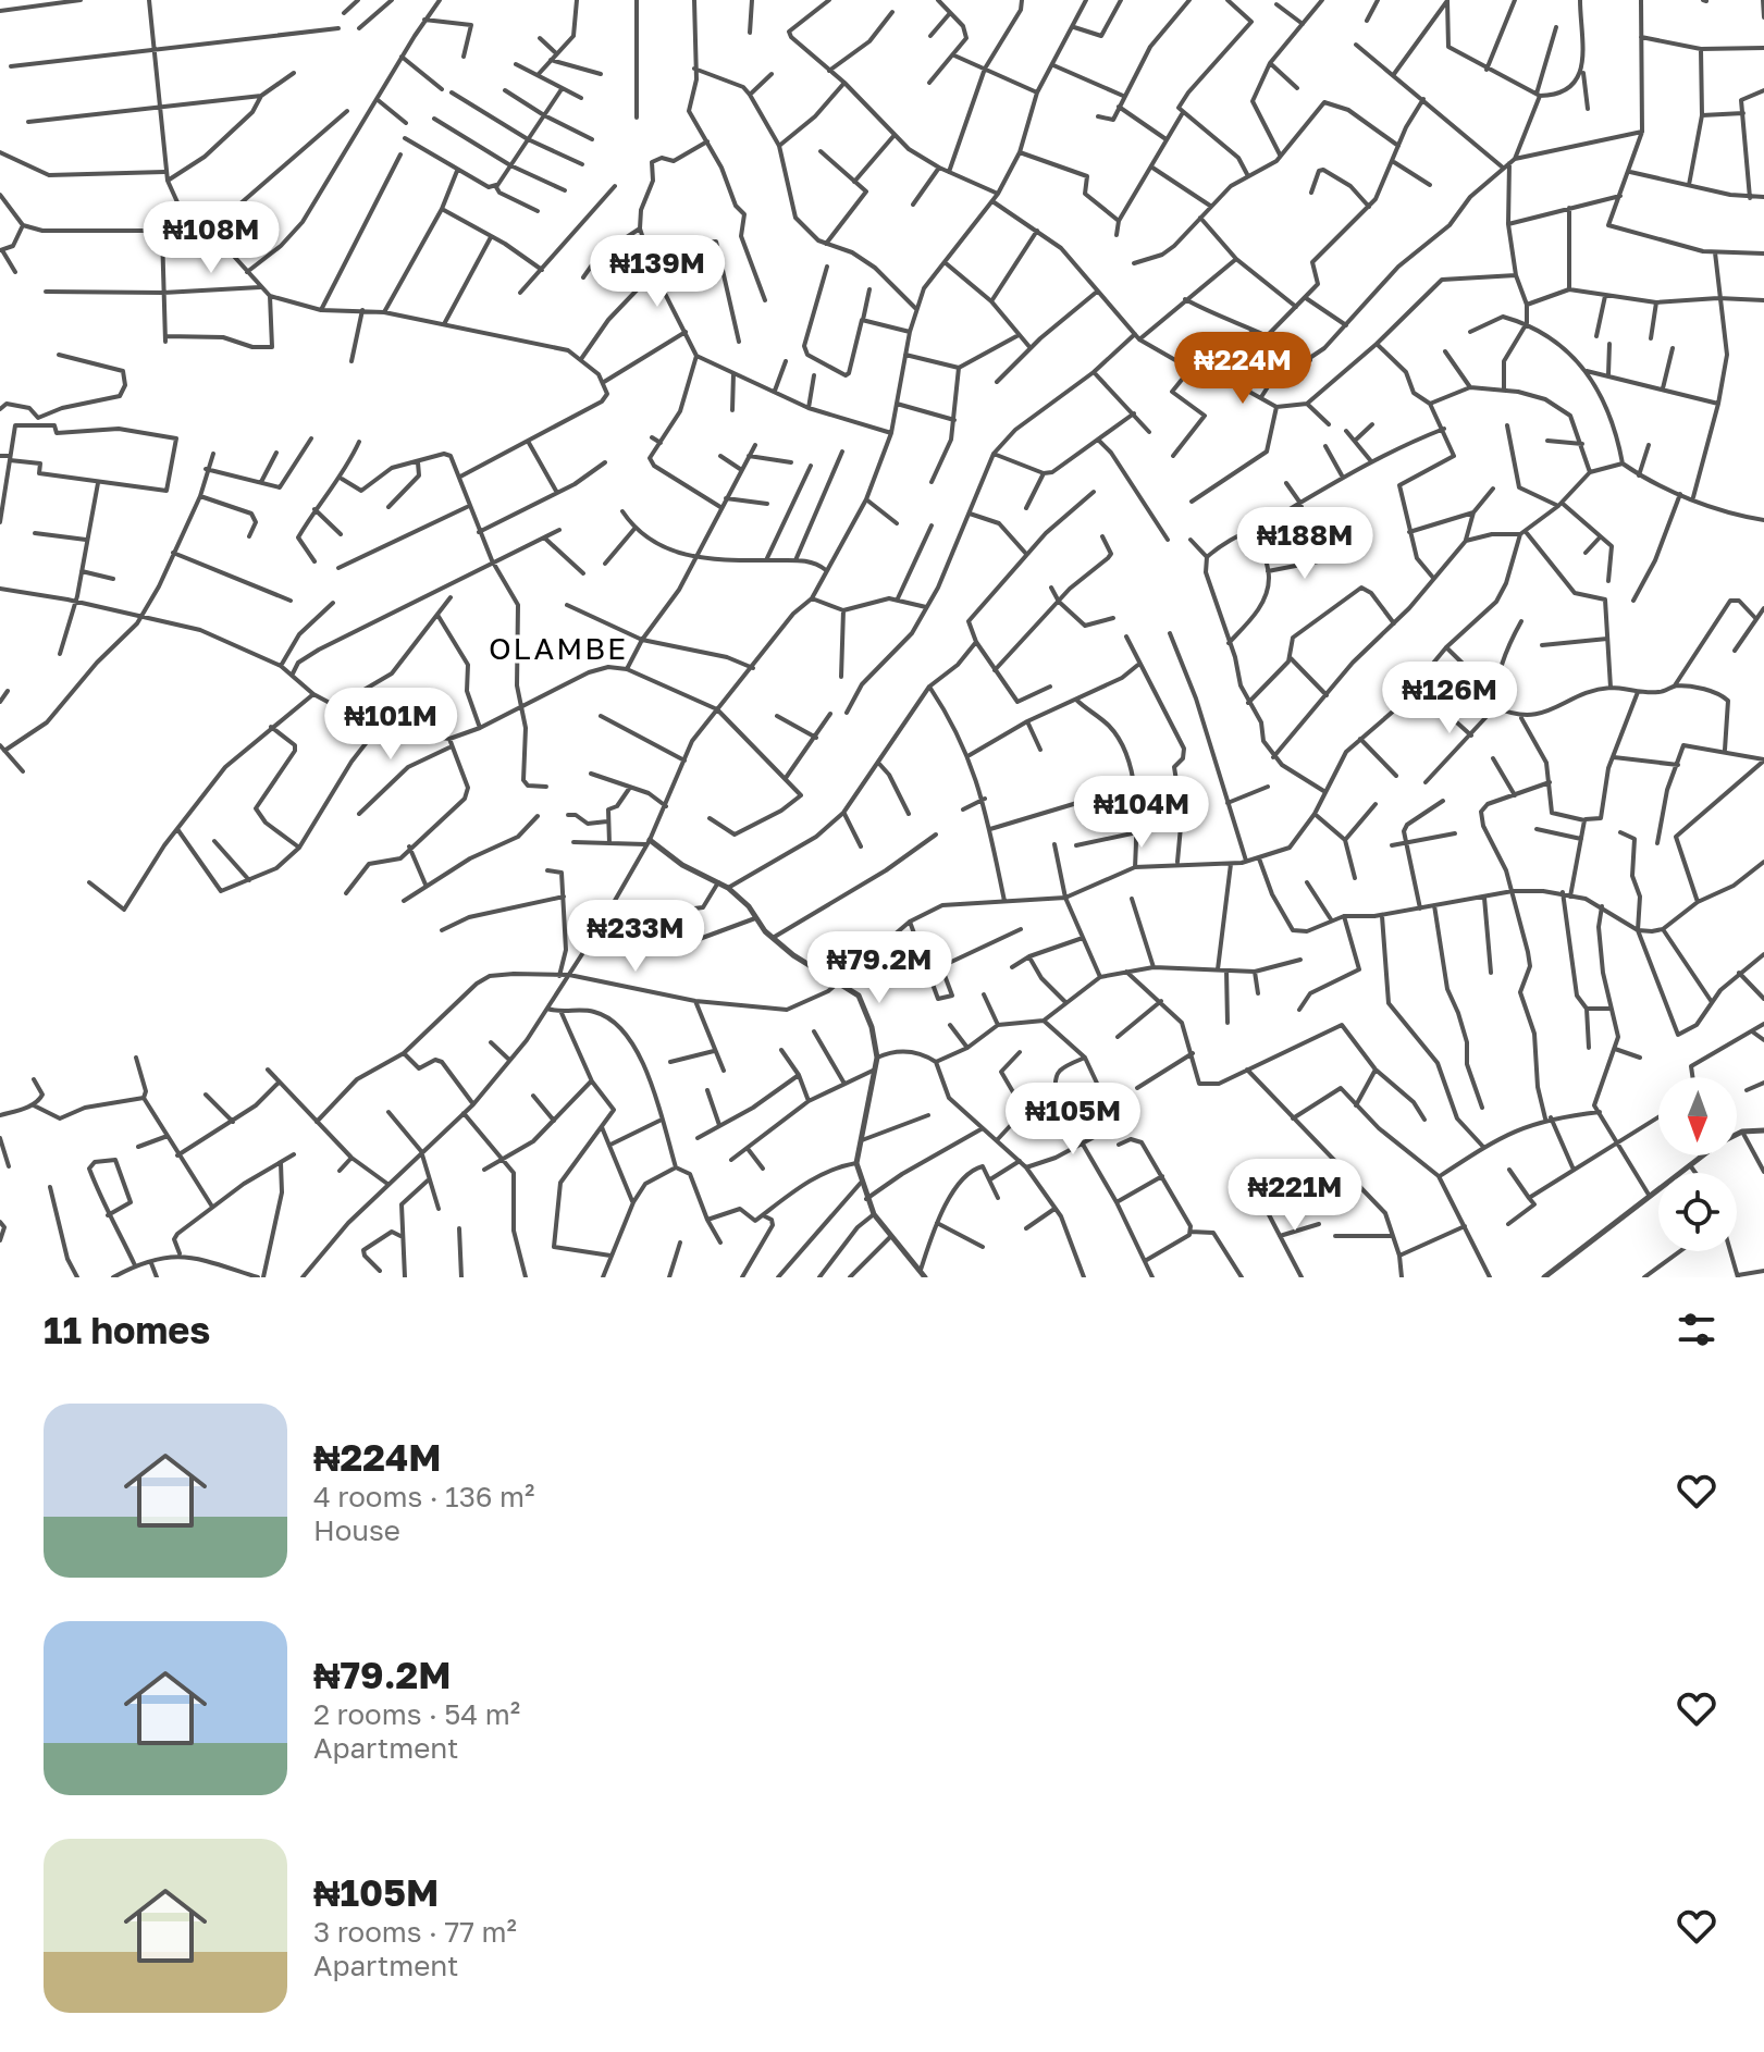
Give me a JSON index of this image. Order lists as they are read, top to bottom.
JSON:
{
  "districts": ["OLAMBE"],
  "north": "bottom",
  "page": {
    "price": [
      "₦108M",
      "₦139M",
      "₦224M",
      "₦188M",
      "₦126M",
      "₦101M",
      "₦104M",
      "₦233M",
      "₦79.2M",
      "₦105M",
      "₦221M"
    ],
    "heading": "11 homes",
    "list": [
      {
        "name": "₦224M",
        "note": "4 rooms · 136 m² · House"
      },
      {
        "name": "₦79.2M",
        "note": "2 rooms · 54 m² · Apartment"
      },
      {
        "name": "₦105M",
        "note": "3 rooms · 77 m² · Apartment"
      }
    ]
  }
}
